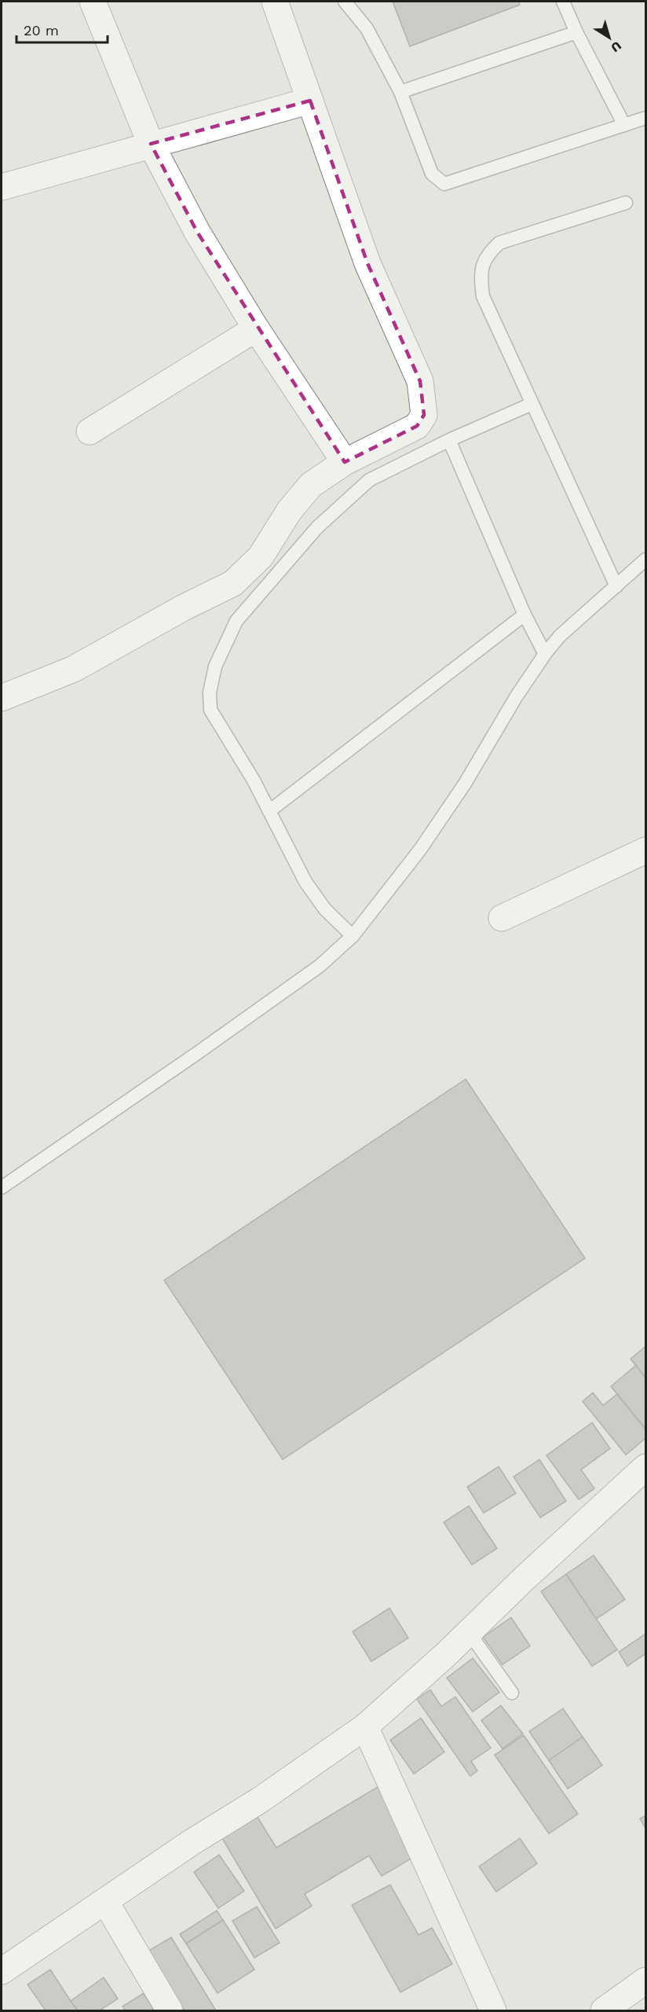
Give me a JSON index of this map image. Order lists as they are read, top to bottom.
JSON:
{
  "scale_bar": "20 m",
  "north": "bottom right"
}
